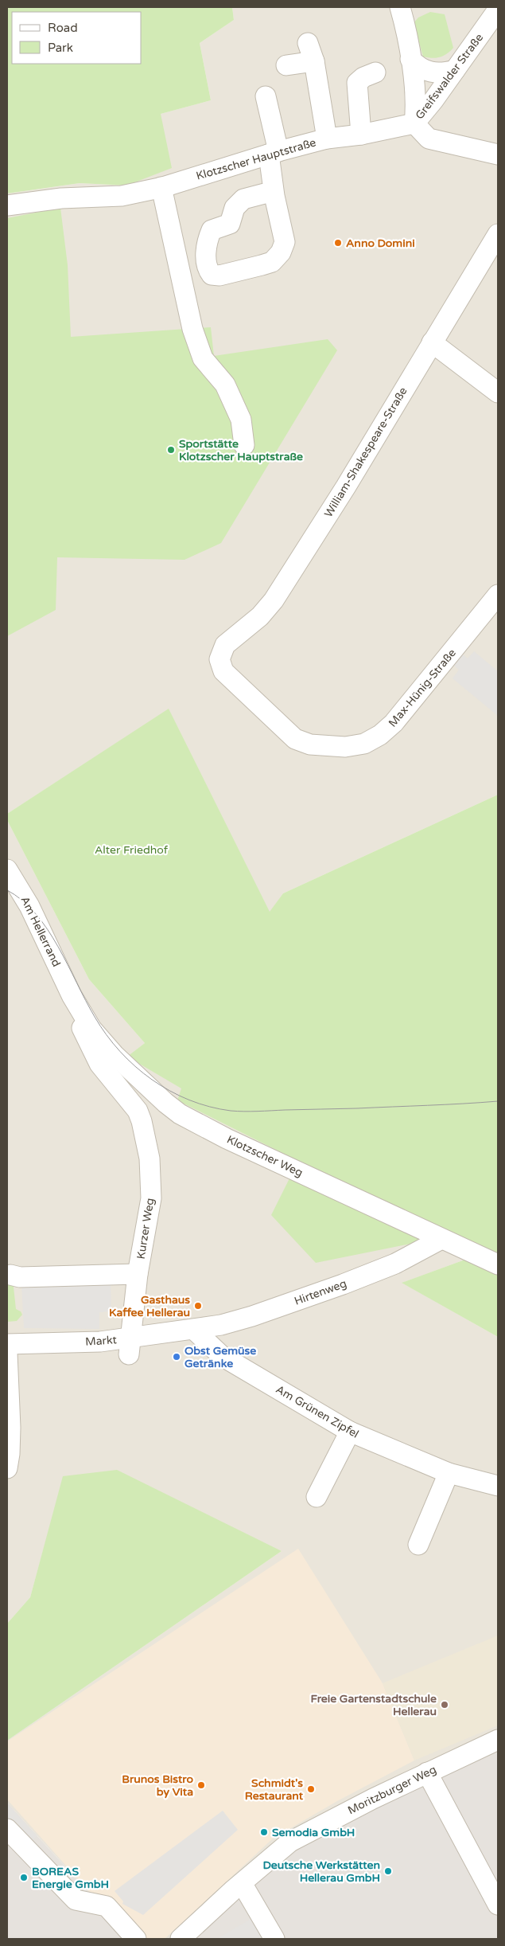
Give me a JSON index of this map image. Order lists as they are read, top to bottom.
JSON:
{
  "streets": {
    "street": [
      "Greifswalder Straße",
      "Klotzscher Hauptstraße",
      "William-Shakespeare-Straße",
      "Max-Hünig-Straße",
      "Am Hellerrand",
      "Klotzscher Weg",
      "Kurzer Weg",
      "Hirtenweg",
      "Markt",
      "Am Grünen Zipfel",
      "Moritzburger Weg"
    ]
  },
  "crossings": [
    ["Greifswalder Straße", "Klotzscher Hauptstraße"],
    ["William-Shakespeare-Straße", "Max-Hünig-Straße"],
    ["Am Hellerrand", "Klotzscher Weg"],
    ["Am Hellerrand", "Kurzer Weg"],
    ["Klotzscher Weg", "Kurzer Weg"],
    ["Klotzscher Weg", "Hirtenweg"],
    ["Kurzer Weg", "Markt"],
    ["Hirtenweg", "Markt"],
    ["Hirtenweg", "Am Grünen Zipfel"],
    ["Markt", "Am Grünen Zipfel"]
  ],
  "parks": ["Alter Friedhof"],
  "places": [
    "Anno Domini",
    "Sportstätte Klotzscher Hauptstraße",
    "Gasthaus Kaffee Hellerau",
    "Obst Gemüse Getränke",
    "Freie Gartenstadtschule Hellerau",
    "Brunos Bistro by Vita",
    "Schmidt's Restaurant",
    "Semodia GmbH",
    "Deutsche Werkstätten Hellerau GmbH",
    "BOREAS Energie GmbH"
  ],
  "legend": ["Road", "Park"]
}
